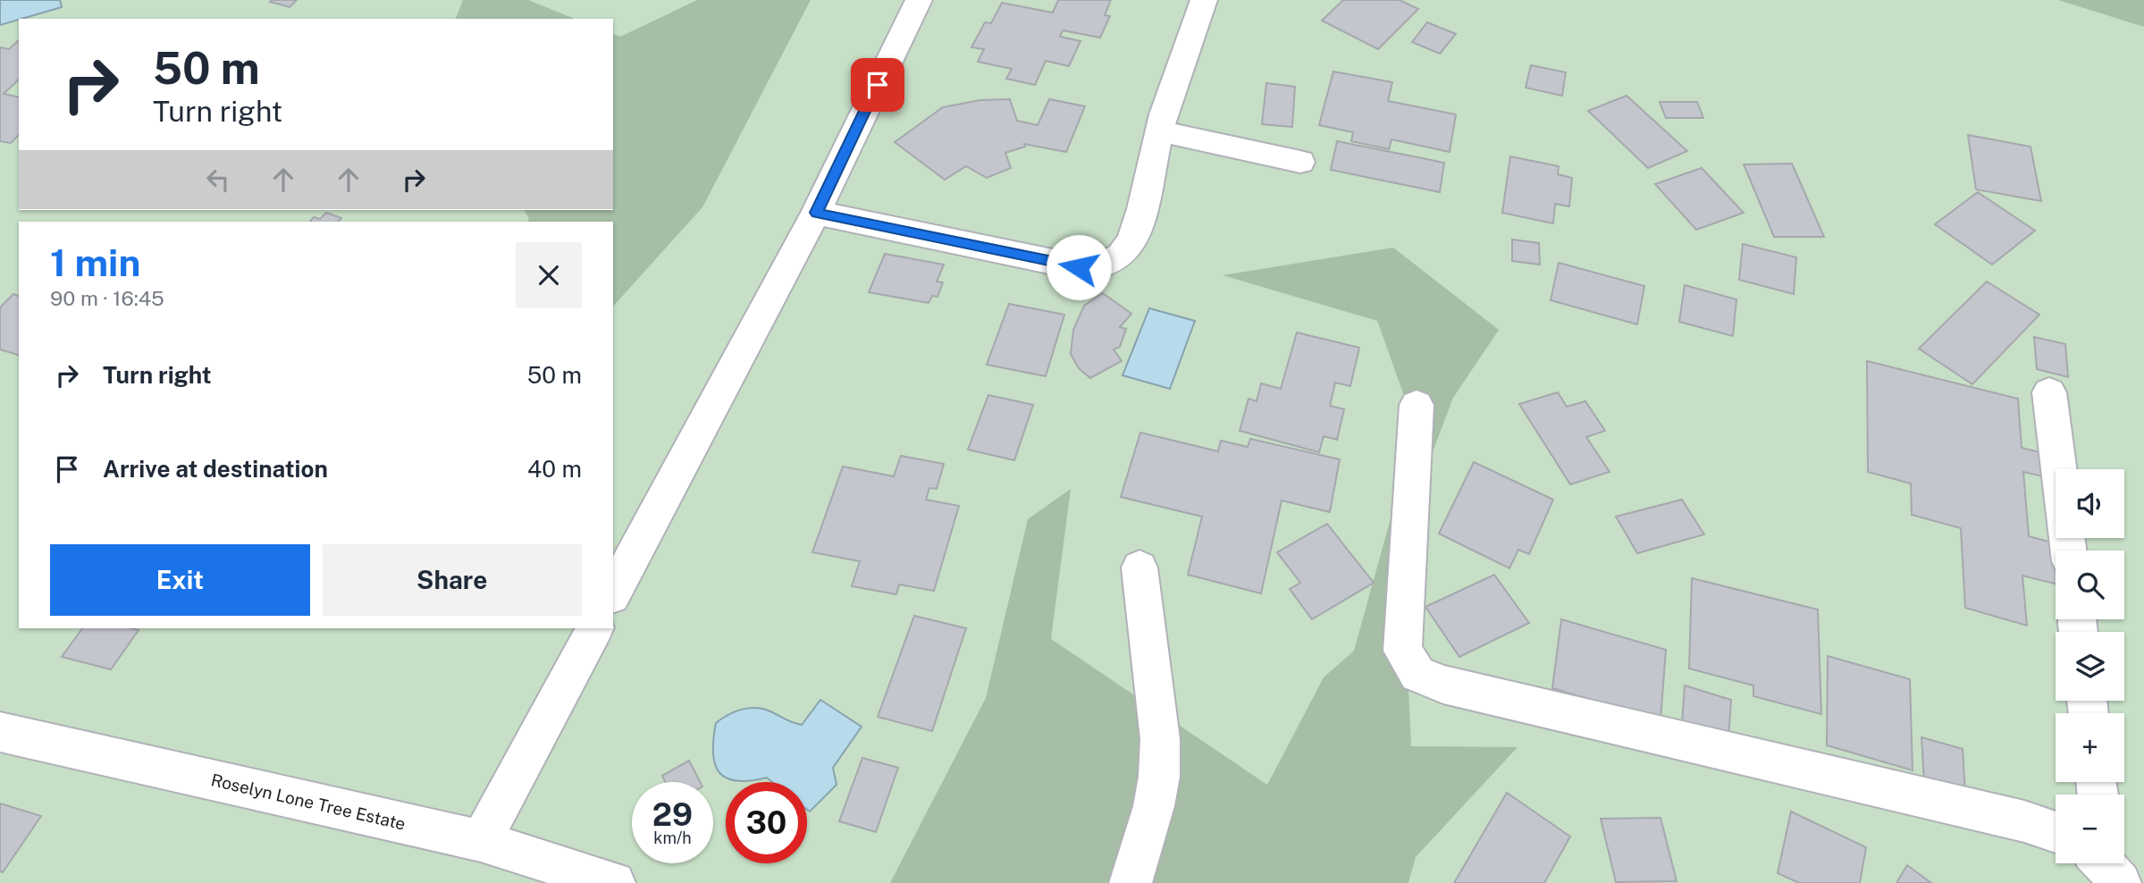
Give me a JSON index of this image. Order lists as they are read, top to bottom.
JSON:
{
  "streets": {
    "street": ["Roselyn Lone Tree Estate"]
  },
  "page": {
    "turn": ["50 m", "Turn right"],
    "heading": ["1 min", "90 m · 16:45"],
    "list": [
      {
        "name": "Turn right",
        "value": "50 m"
      },
      {
        "name": "Arrive at destination",
        "value": "40 m"
      }
    ],
    "map_buttons": ["+", "−"],
    "buttons": ["Exit", "Share"],
    "speed": "29 km/h",
    "limit": "30"
  }
}
